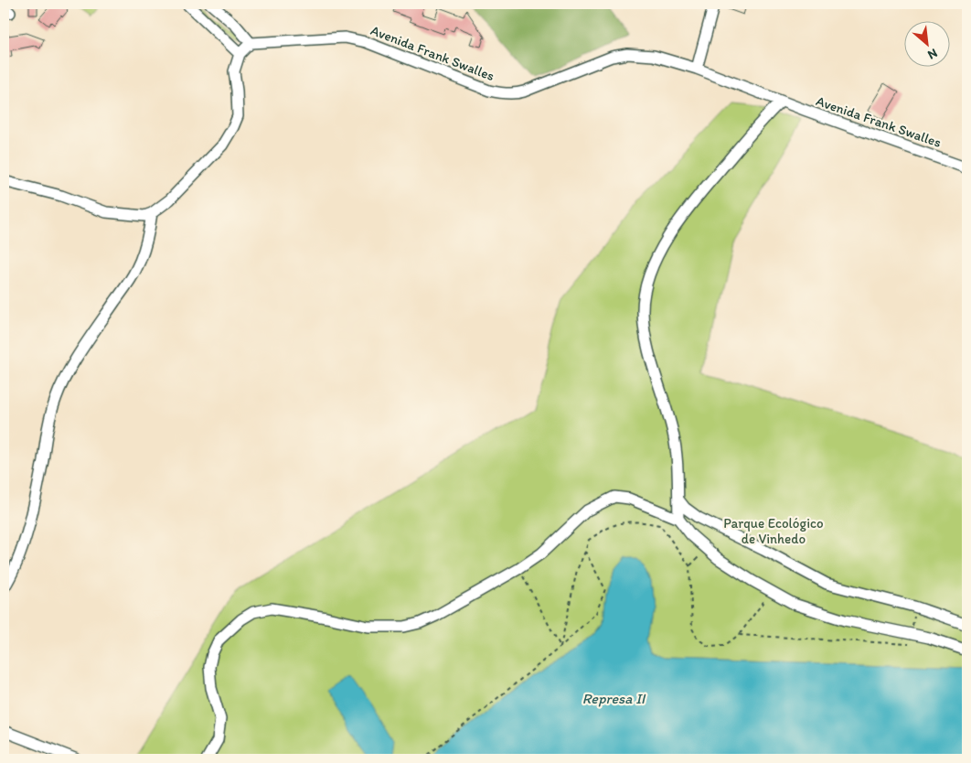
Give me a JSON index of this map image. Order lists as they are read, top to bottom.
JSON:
{
  "streets": {
    "street": ["Avenida Frank Swalles"]
  },
  "water": ["Represa II"],
  "parks": ["Parque Ecológico de Vinhedo"],
  "north": "bottom right"
}
